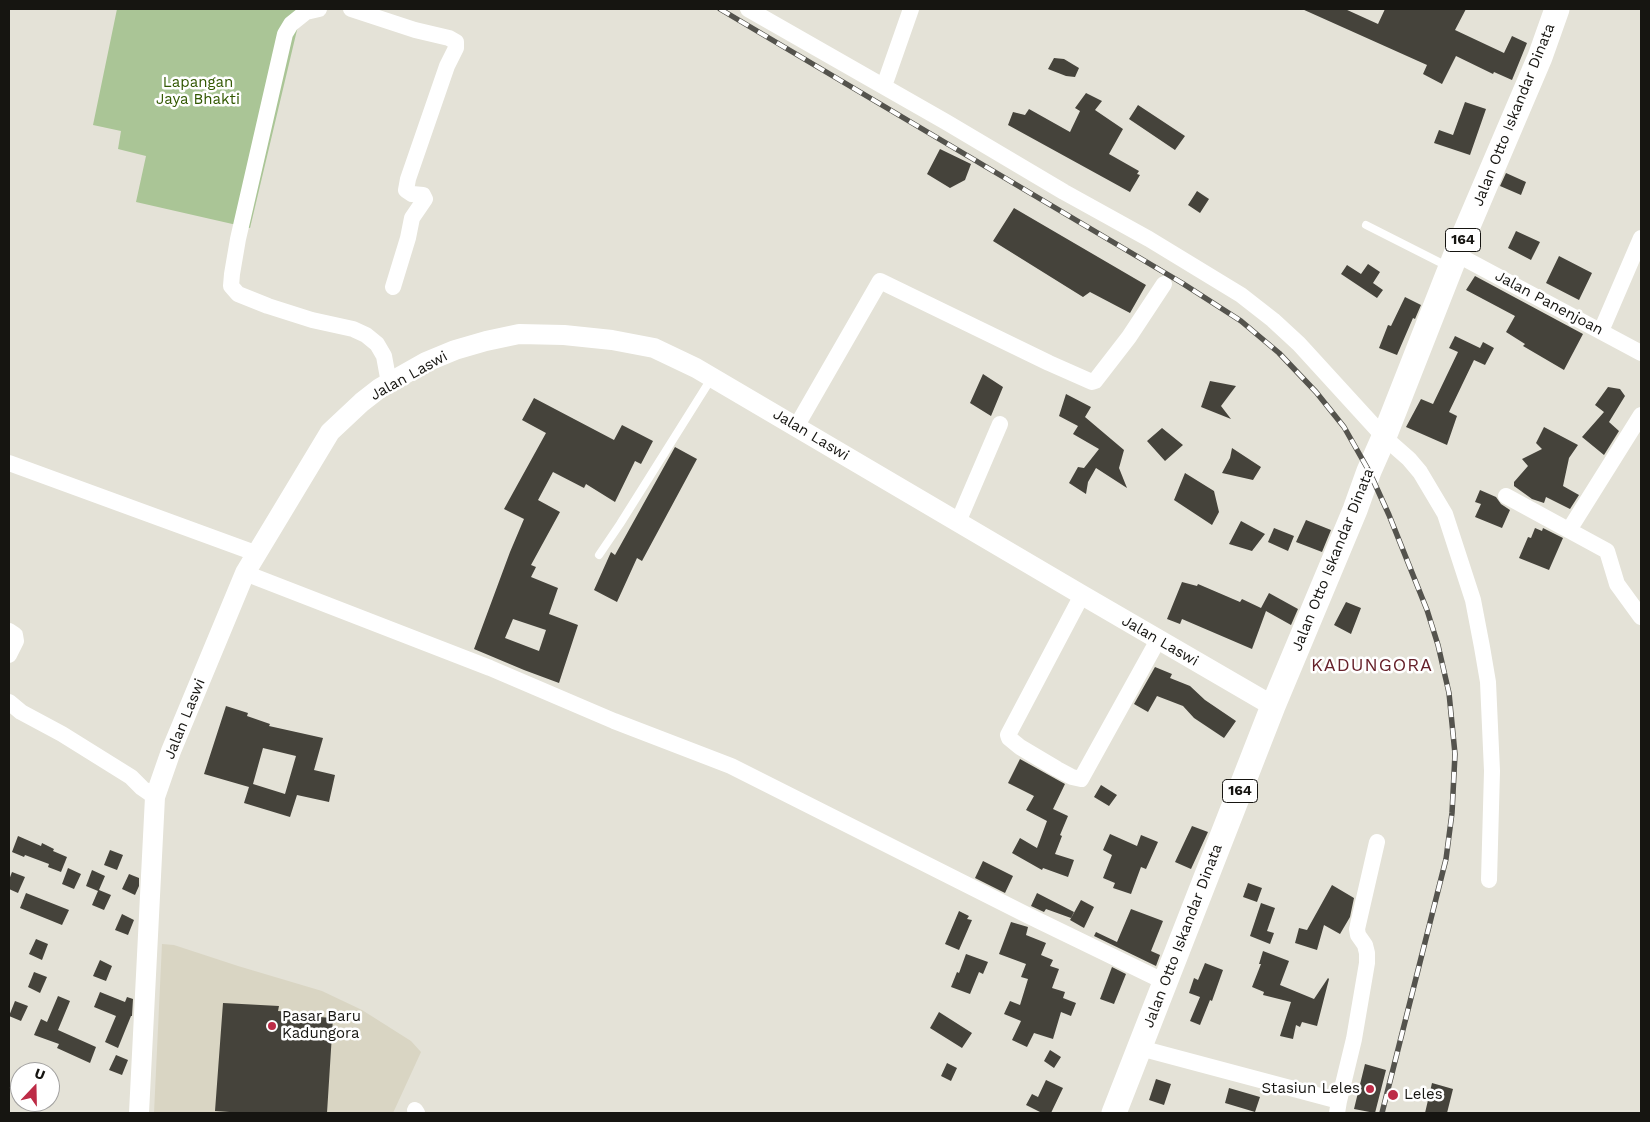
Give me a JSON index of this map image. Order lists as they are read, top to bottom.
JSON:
{
  "streets": {
    "main road": ["Jalan Otto Iskandar Dinata", "164"],
    "street": ["Jalan Panenjoan", "Jalan Laswi"]
  },
  "crossings": [
    ["Jalan Otto Iskandar Dinata", "Jalan Panenjoan"],
    ["Jalan Otto Iskandar Dinata", "Jalan Laswi"]
  ],
  "districts": ["KADUNGORA"],
  "parks": ["Lapangan Jaya Bhakti"],
  "places": ["Pasar Baru Kadungora", "Stasiun Leles", "Leles"],
  "north": "top"
}
